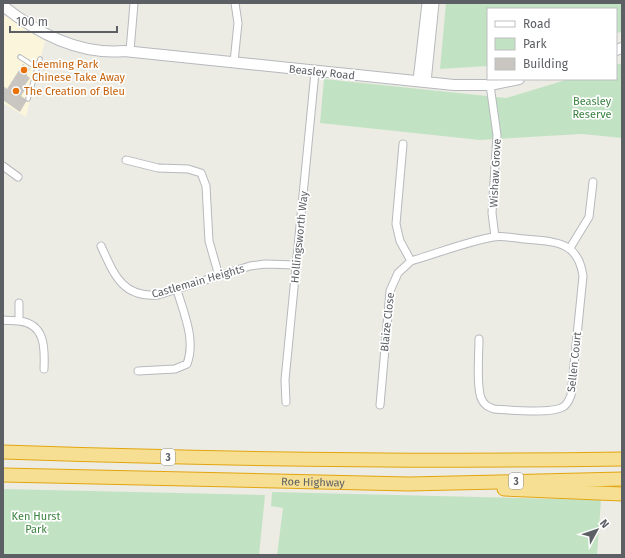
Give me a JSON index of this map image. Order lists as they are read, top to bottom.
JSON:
{
  "streets": {
    "highway": ["3", "Roe Highway"],
    "main road": ["Beasley Road"],
    "street": [
      "Wishaw Grove",
      "Hollingsworth Way",
      "Castlemain Heights",
      "Blaize Close",
      "Sellen Court"
    ]
  },
  "crossings": [
    ["Beasley Road", "Wishaw Grove"],
    ["Beasley Road", "Hollingsworth Way"],
    ["Wishaw Grove", "Blaize Close"],
    ["Hollingsworth Way", "Castlemain Heights"]
  ],
  "parks": ["Beasley Reserve", "Ken Hurst Park"],
  "places": ["Leeming Park Chinese Take Away", "The Creation of Bleu"],
  "legend": ["Road", "Park", "Building"],
  "scale_bar": "100 m",
  "north": "top right"
}
